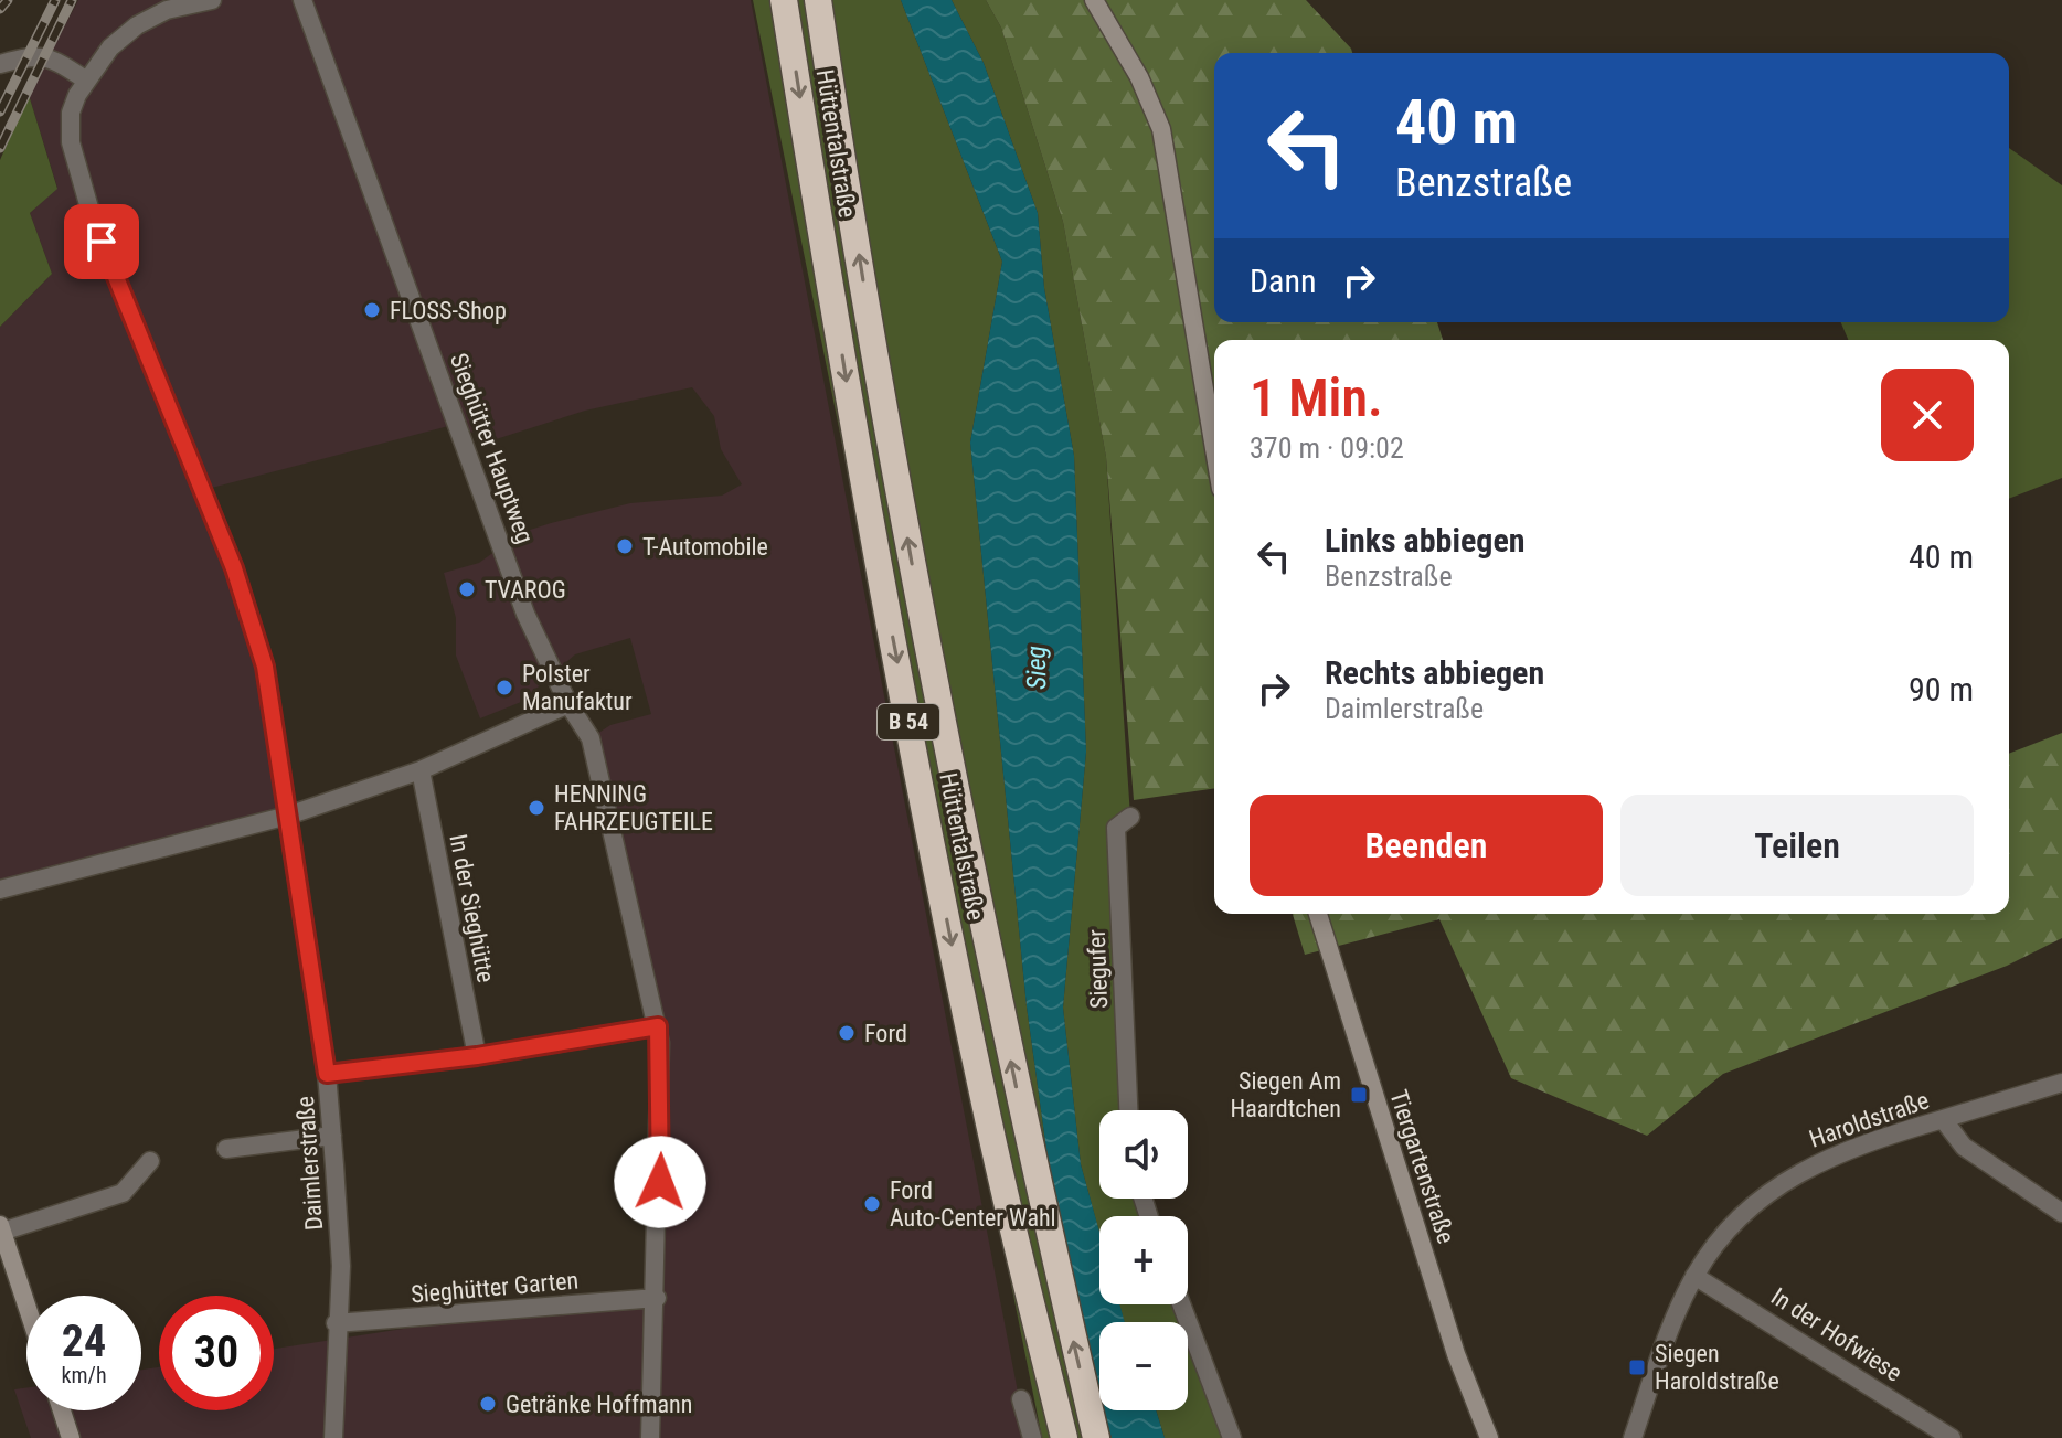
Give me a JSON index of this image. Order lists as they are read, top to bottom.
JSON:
{
  "streets": {
    "highway": ["Hüttentalstraße", "B 54"],
    "street": [
      "Sieghütter Hauptweg",
      "In der Sieghütte",
      "Siegufer",
      "Haroldstraße",
      "Daimlerstraße",
      "Tiergartenstraße",
      "Sieghütter Garten",
      "In der Hofwiese"
    ]
  },
  "crossings": [
    ["Sieghütter Hauptweg", "Sieghütter Garten"],
    ["Haroldstraße", "In der Hofwiese"],
    ["Daimlerstraße", "Sieghütter Garten"]
  ],
  "water": ["Sieg"],
  "places": {
    "other": [
      "FLOSS-Shop",
      "T-Automobile",
      "TVAROG",
      "Polster Manufaktur",
      "HENNING FAHRZEUGTEILE",
      "Ford",
      "Ford Auto-Center Wahl",
      "Getränke Hoffmann"
    ],
    "transit": ["Siegen Am Haardtchen", "Siegen Haroldstraße"]
  },
  "page": {
    "turn": ["40 m", "Benzstraße"],
    "then": "Dann",
    "heading": ["1 Min.", "370 m · 09:02"],
    "list": [
      {
        "name": "Links abbiegen",
        "note": "Benzstraße",
        "value": "40 m"
      },
      {
        "name": "Rechts abbiegen",
        "note": "Daimlerstraße",
        "value": "90 m"
      }
    ],
    "buttons": ["Beenden", "Teilen"],
    "map_buttons": ["+", "−"],
    "speed": "24 km/h",
    "limit": "30"
  }
}
